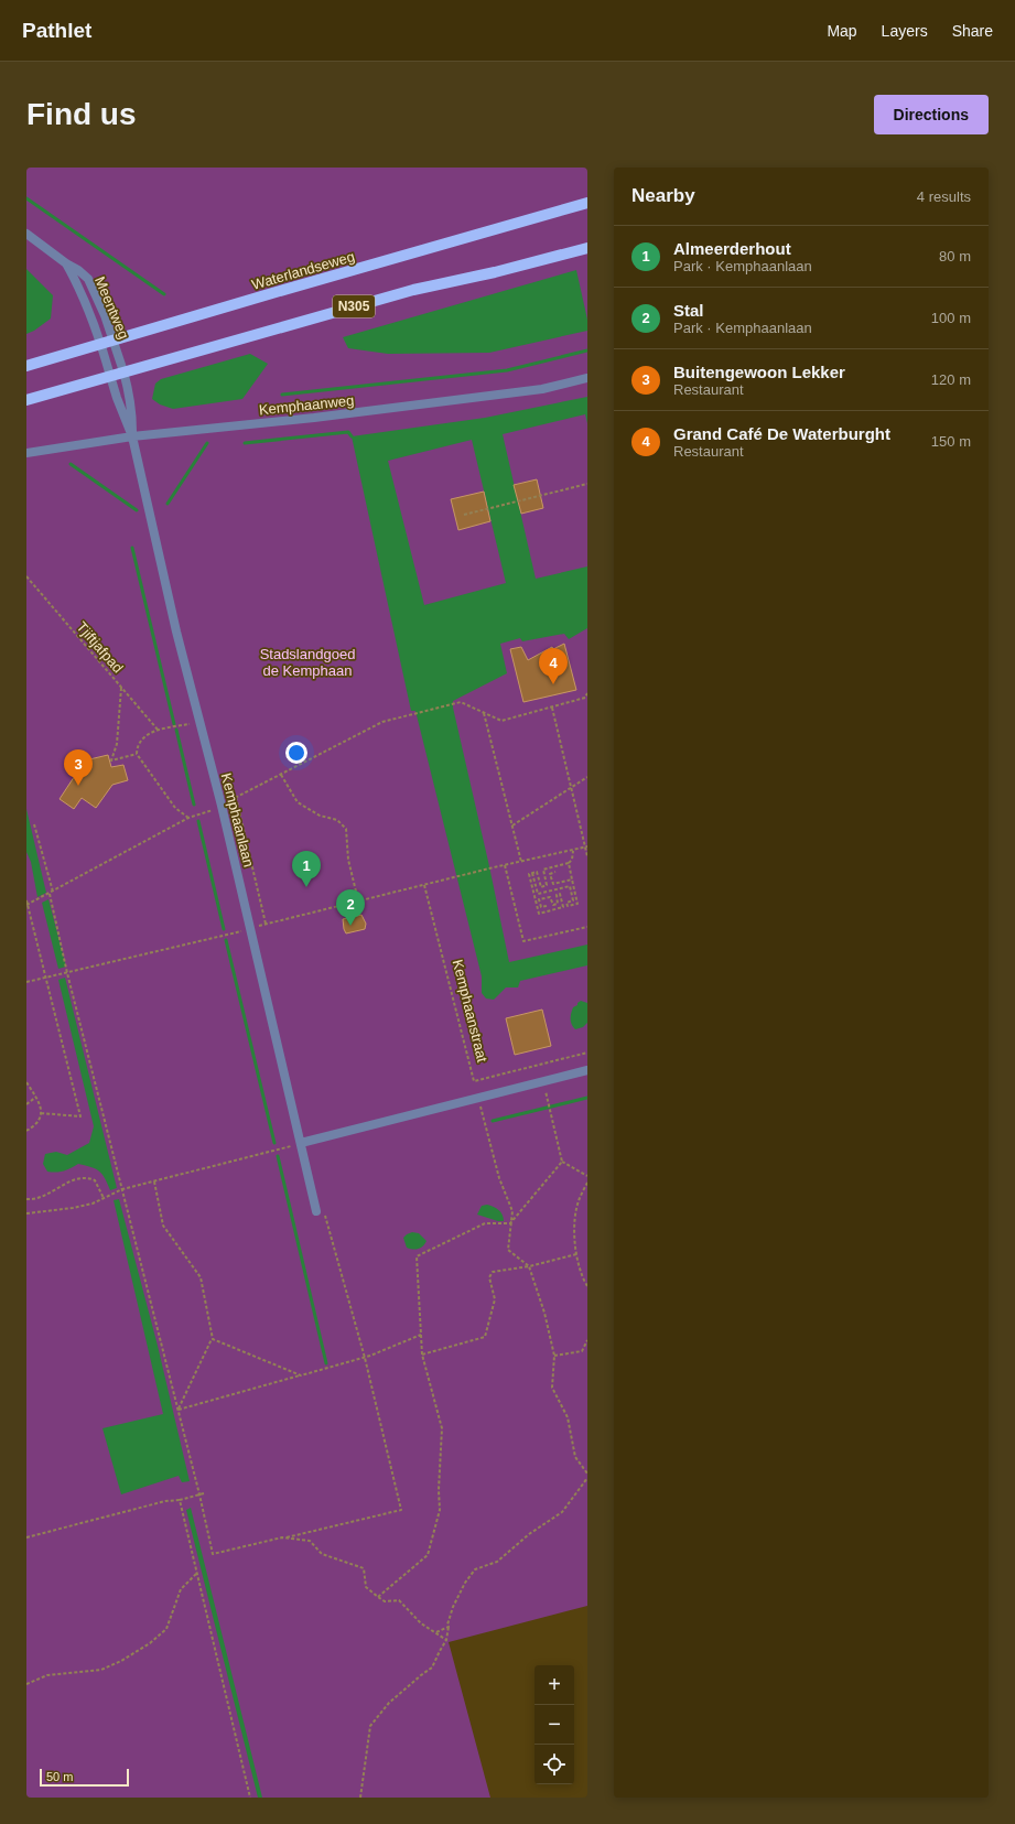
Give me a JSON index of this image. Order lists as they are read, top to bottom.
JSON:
{
  "streets": {
    "main road": ["Waterlandseweg", "N305"],
    "street": ["Meentweg", "Kemphaanweg", "Kemphaanlaan"],
    "path": ["Tjiftjafpad", "Kemphaanstraat"]
  },
  "crossings": [
    ["Waterlandseweg", "Meentweg"],
    ["Waterlandseweg", "Kemphaanlaan"],
    ["N305", "Meentweg"],
    ["N305", "Kemphaanlaan"],
    ["Meentweg", "Kemphaanlaan"],
    ["Kemphaanweg", "Kemphaanlaan"]
  ],
  "parks": ["Stadslandgoed de Kemphaan"],
  "scale_bar": "50 m",
  "page": {
    "header": "Pathlet",
    "nav": ["Map", "Layers", "Share"],
    "buttons": "Directions",
    "title": "Find us",
    "heading": ["Nearby", "4 results"],
    "list": [
      {
        "mark": "1",
        "name": "Almeerderhout",
        "note": "Park · Kemphaanlaan",
        "value": "80 m"
      },
      {
        "mark": "2",
        "name": "Stal",
        "note": "Park · Kemphaanlaan",
        "value": "100 m"
      },
      {
        "mark": "3",
        "name": "Buitengewoon Lekker",
        "note": "Restaurant",
        "value": "120 m"
      },
      {
        "mark": "4",
        "name": "Grand Café De Waterburght",
        "note": "Restaurant",
        "value": "150 m"
      }
    ],
    "pins": [
      "4",
      "3",
      "1",
      "2"
    ],
    "map_buttons": ["+", "−"],
    "scale": "50 m"
  }
}
